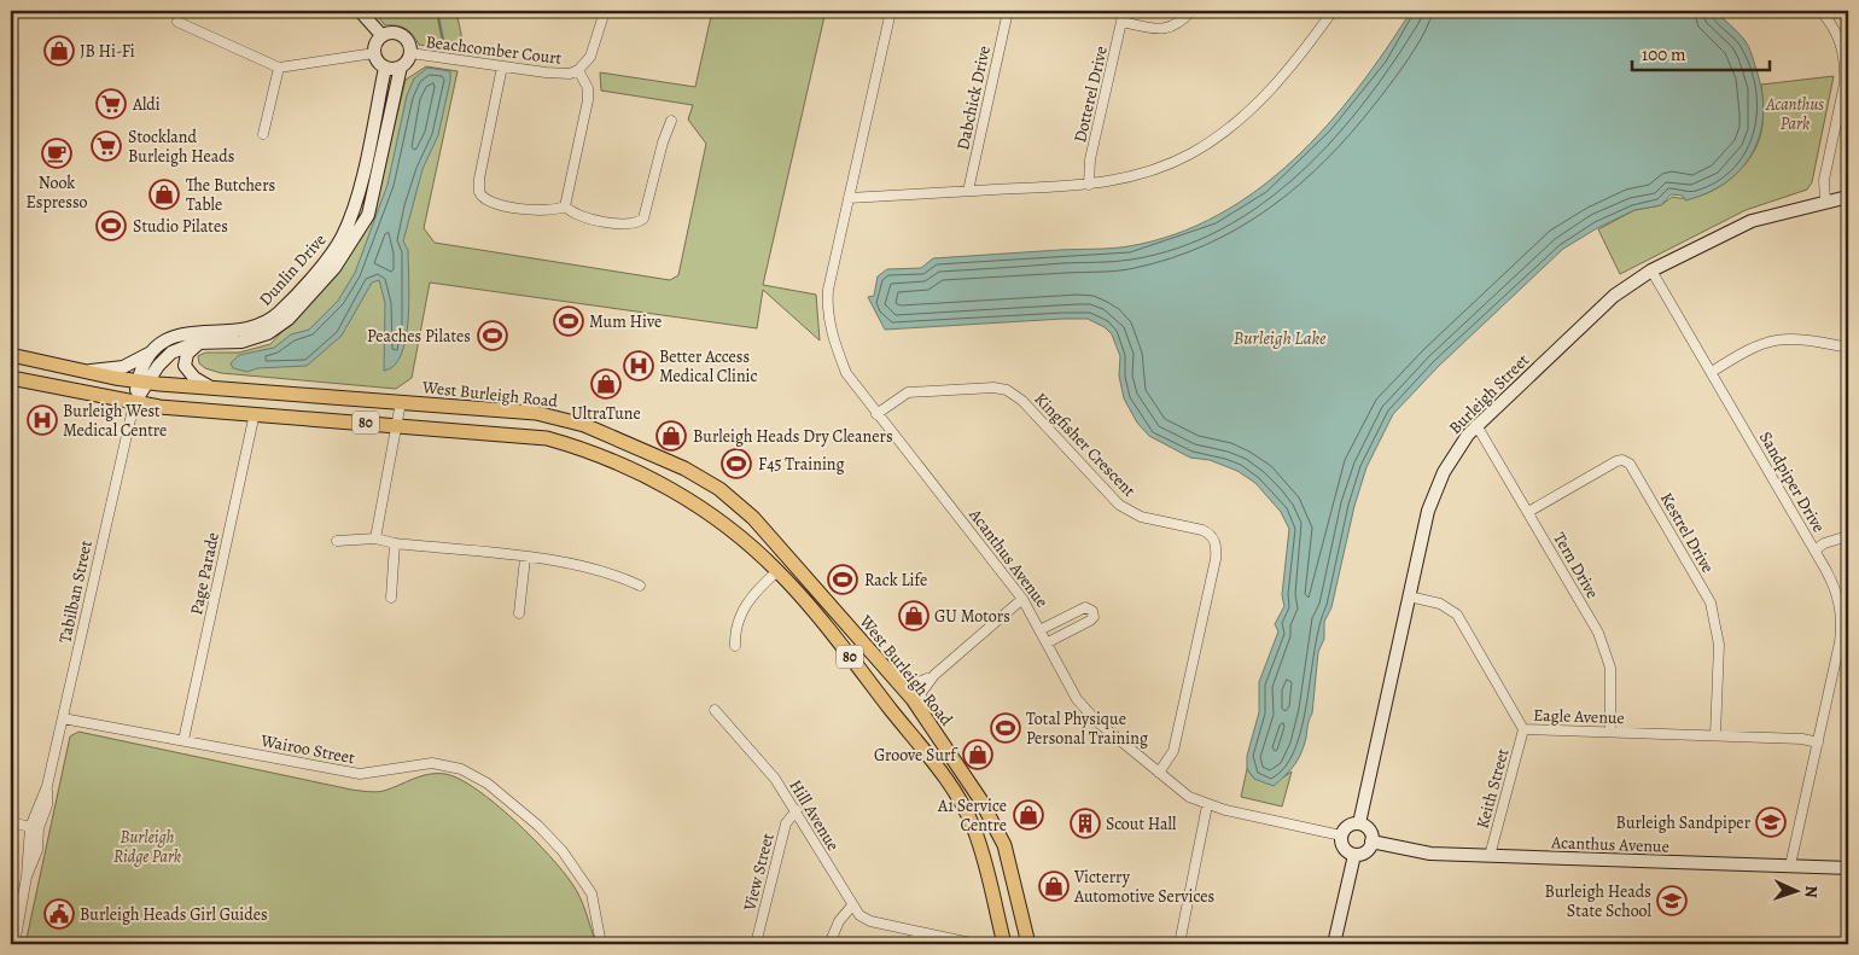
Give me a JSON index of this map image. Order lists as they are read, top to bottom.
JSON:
{
  "streets": {
    "main road": ["West Burleigh Road", "80"],
    "street": [
      "Beachcomber Court",
      "Dotterel Drive",
      "Dabchick Drive",
      "Dunlin Drive",
      "Burleigh Street",
      "Kingfisher Crescent",
      "Sandpiper Drive",
      "Kestrel Drive",
      "Acanthus Avenue",
      "Tern Drive",
      "Page Parade",
      "Tabilban Street",
      "Eagle Avenue",
      "Wairoo Street",
      "Keith Street",
      "Hill Avenue",
      "View Street"
    ]
  },
  "crossings": [
    ["Beachcomber Court", "Dunlin Drive"],
    ["Dunlin Drive", "West Burleigh Road"],
    ["Dunlin Drive", "80"],
    ["Dunlin Drive", "Tabilban Street"],
    ["Burleigh Street", "Sandpiper Drive"],
    ["Burleigh Street", "Acanthus Avenue"],
    ["Burleigh Street", "Tern Drive"],
    ["Burleigh Street", "Eagle Avenue"],
    ["80", "Page Parade"],
    ["80", "Tabilban Street"],
    ["Kingfisher Crescent", "Acanthus Avenue"],
    ["Sandpiper Drive", "Acanthus Avenue"],
    ["Sandpiper Drive", "Eagle Avenue"],
    ["Kestrel Drive", "Tern Drive"],
    ["Kestrel Drive", "Eagle Avenue"],
    ["Acanthus Avenue", "Keith Street"],
    ["Tern Drive", "Eagle Avenue"],
    ["Page Parade", "Wairoo Street"],
    ["Tabilban Street", "Wairoo Street"],
    ["Eagle Avenue", "Keith Street"],
    ["Hill Avenue", "View Street"]
  ],
  "water": ["Burleigh Lake"],
  "parks": ["Acanthus Park", "Burleigh Ridge Park"],
  "places": {
    "shop": [
      "JB Hi-Fi",
      "The Butchers Table",
      "UltraTune",
      "Burleigh Heads Dry Cleaners",
      "GU Motors",
      "Groove Surf",
      "A1 Service Centre",
      "Victerry Automotive Services"
    ],
    "supermarket": ["Aldi", "Stockland Burleigh Heads"],
    "cafe": ["Nook Espresso"],
    "sports": [
      "Studio Pilates",
      "Mum Hive",
      "Peaches Pilates",
      "F45 Training",
      "Rack Life",
      "Total Physique Personal Training"
    ],
    "hospital": ["Better Access Medical Clinic", "Burleigh West Medical Centre"],
    "school or university": ["Burleigh Sandpiper", "Burleigh Heads State School"],
    "building": ["Scout Hall"],
    "public building": ["Burleigh Heads Girl Guides"]
  },
  "scale_bar": "100 m",
  "north": "right"
}
